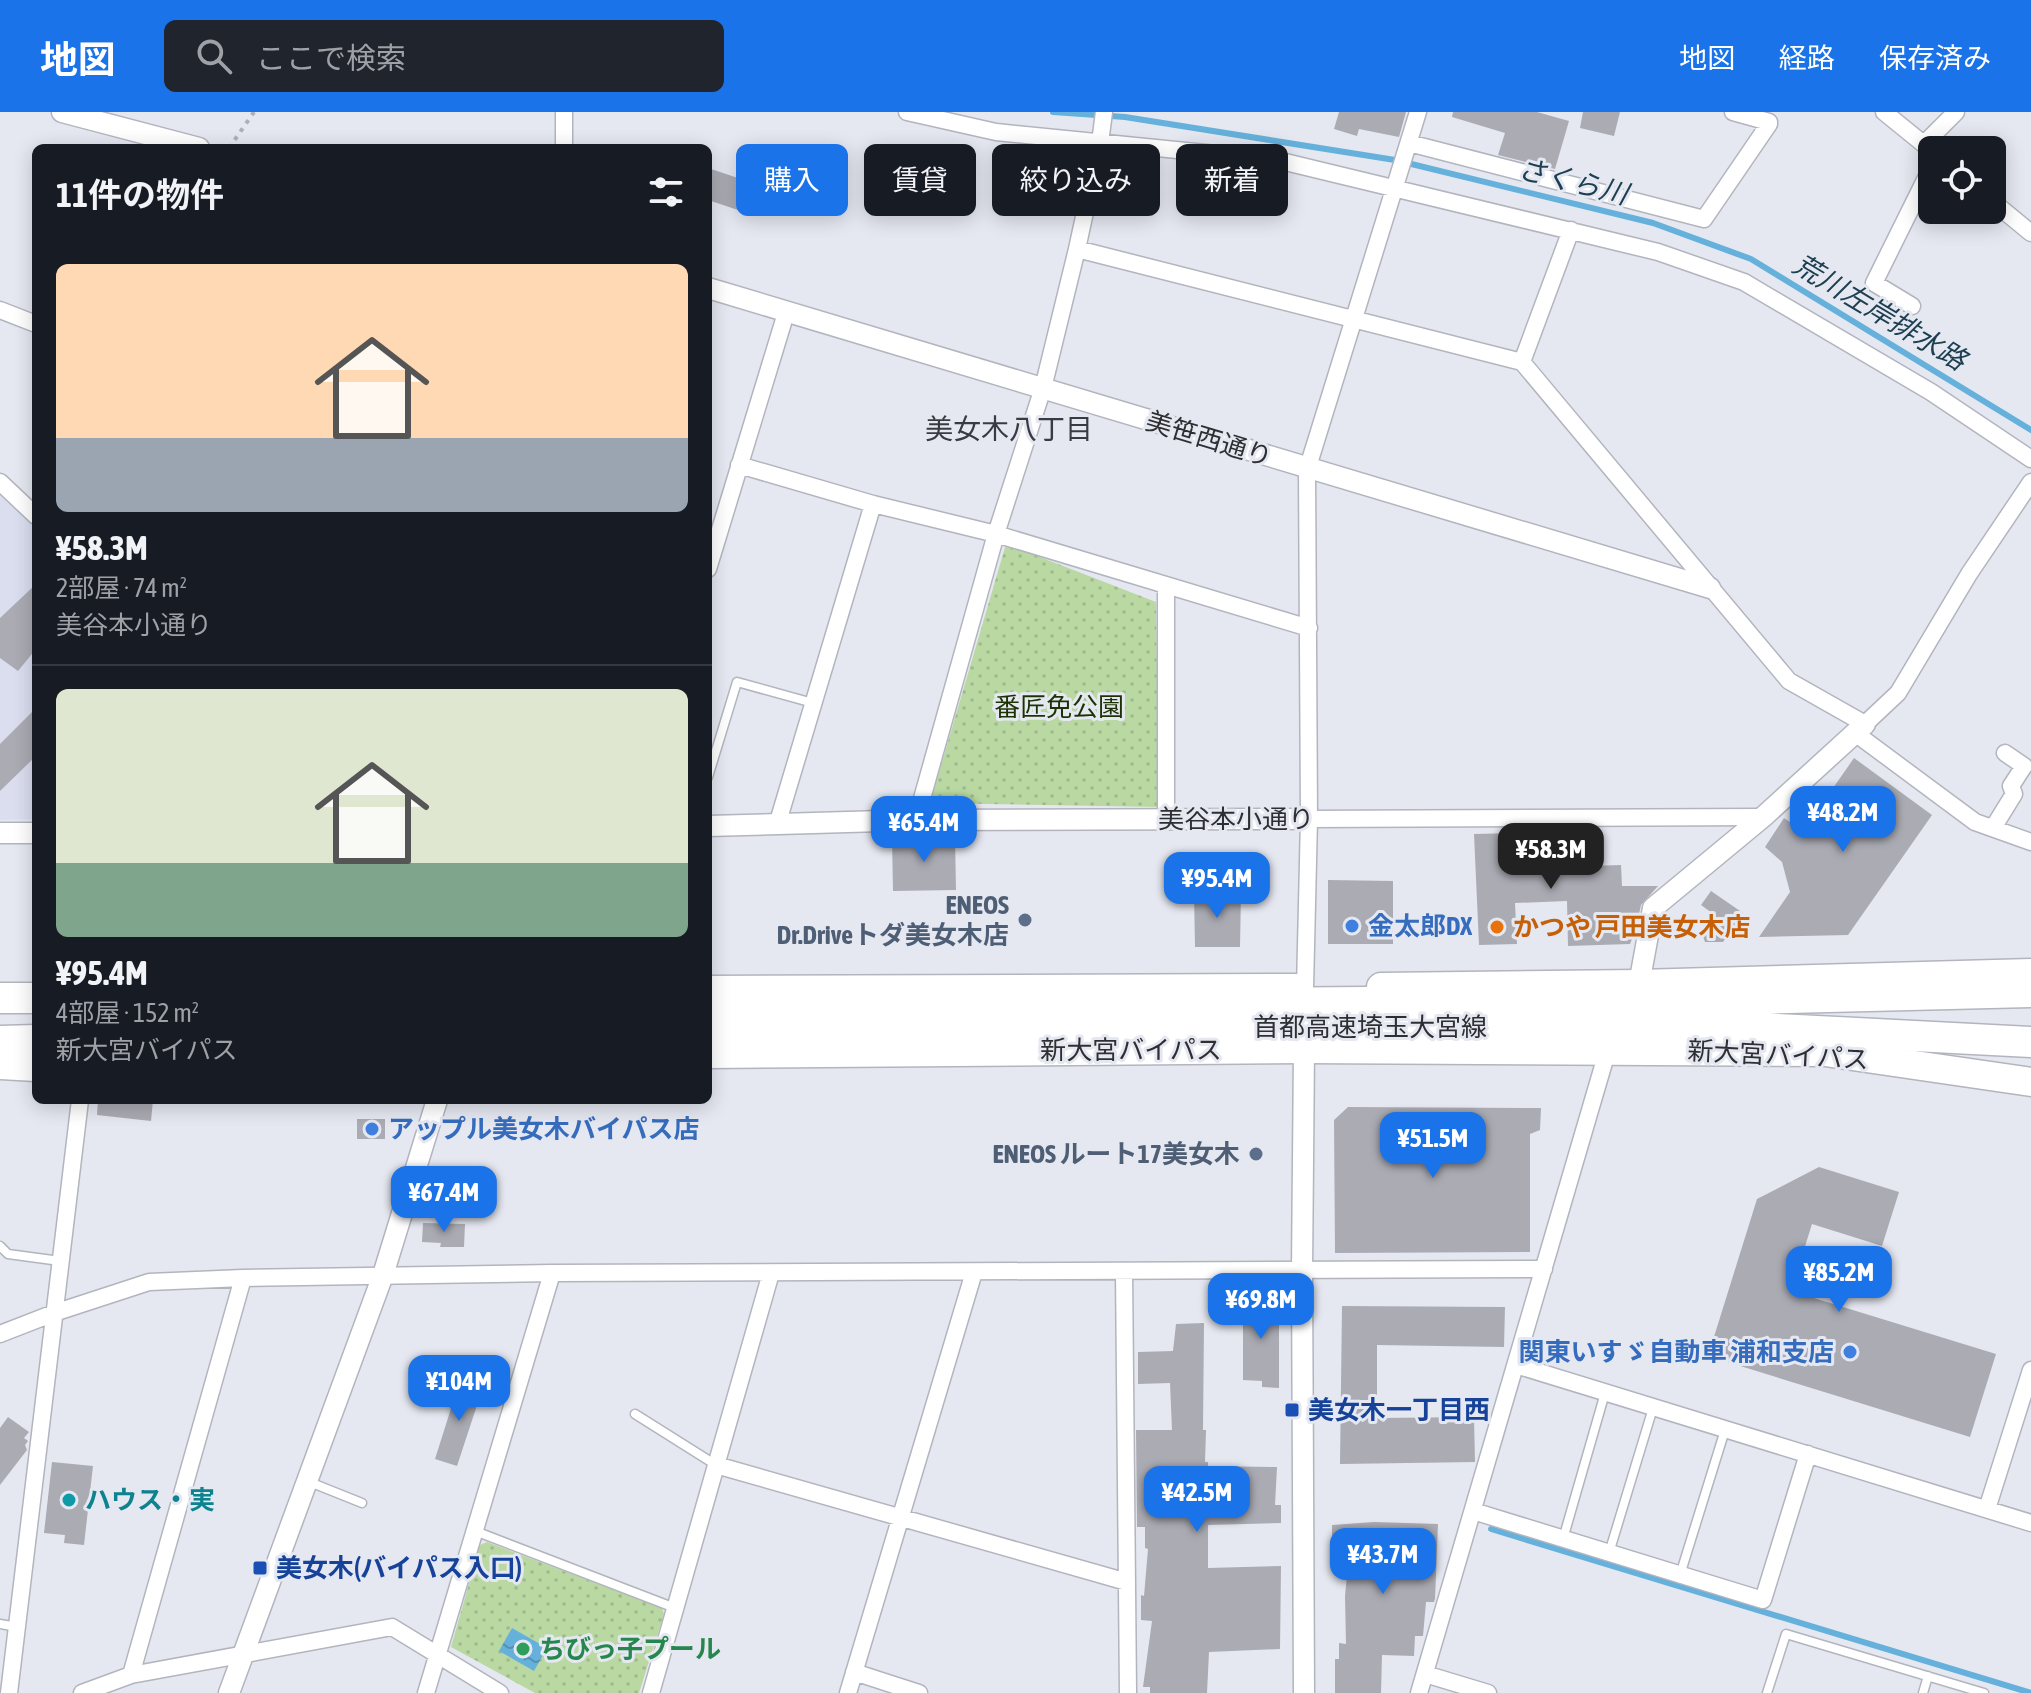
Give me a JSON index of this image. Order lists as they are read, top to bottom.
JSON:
{
  "streets": {
    "highway": ["首都高速埼玉大宮線", "新大宮バイパス"],
    "street": ["美笹西通り", "美谷本小通り"]
  },
  "districts": ["美女木八丁目"],
  "water": ["さくら川", "荒川左岸排水路"],
  "parks": ["番匠免公園"],
  "places": {
    "other": [
      "ENEOS Dr.Driveトダ美女木店",
      "金太郎DX",
      "かつや 戸田美女木店",
      "アップル美女木バイパス店",
      "ENEOS ルート17美女木",
      "関東いすゞ自動車 浦和支店",
      "ハウス・実",
      "ちびっ子プール"
    ],
    "transit": ["美女木一丁目西", "美女木(バイパス入口)"]
  },
  "page": {
    "header": "地図",
    "search": "ここで検索",
    "nav": ["地図", "経路", "保存済み"],
    "chip": [
      "購入",
      "賃貸",
      "絞り込み",
      "新着"
    ],
    "heading": "11件の物件",
    "list": [
      {
        "name": "¥58.3M",
        "note": "2部屋 · 74 m² · 美谷本小通り"
      },
      {
        "name": "¥95.4M",
        "note": "4部屋 · 152 m² · 新大宮バイパス"
      }
    ],
    "price": [
      "¥48.2M",
      "¥65.4M",
      "¥58.3M",
      "¥95.4M",
      "¥51.5M",
      "¥67.4M",
      "¥85.2M",
      "¥69.8M",
      "¥104M",
      "¥42.5M",
      "¥43.7M"
    ]
  }
}
